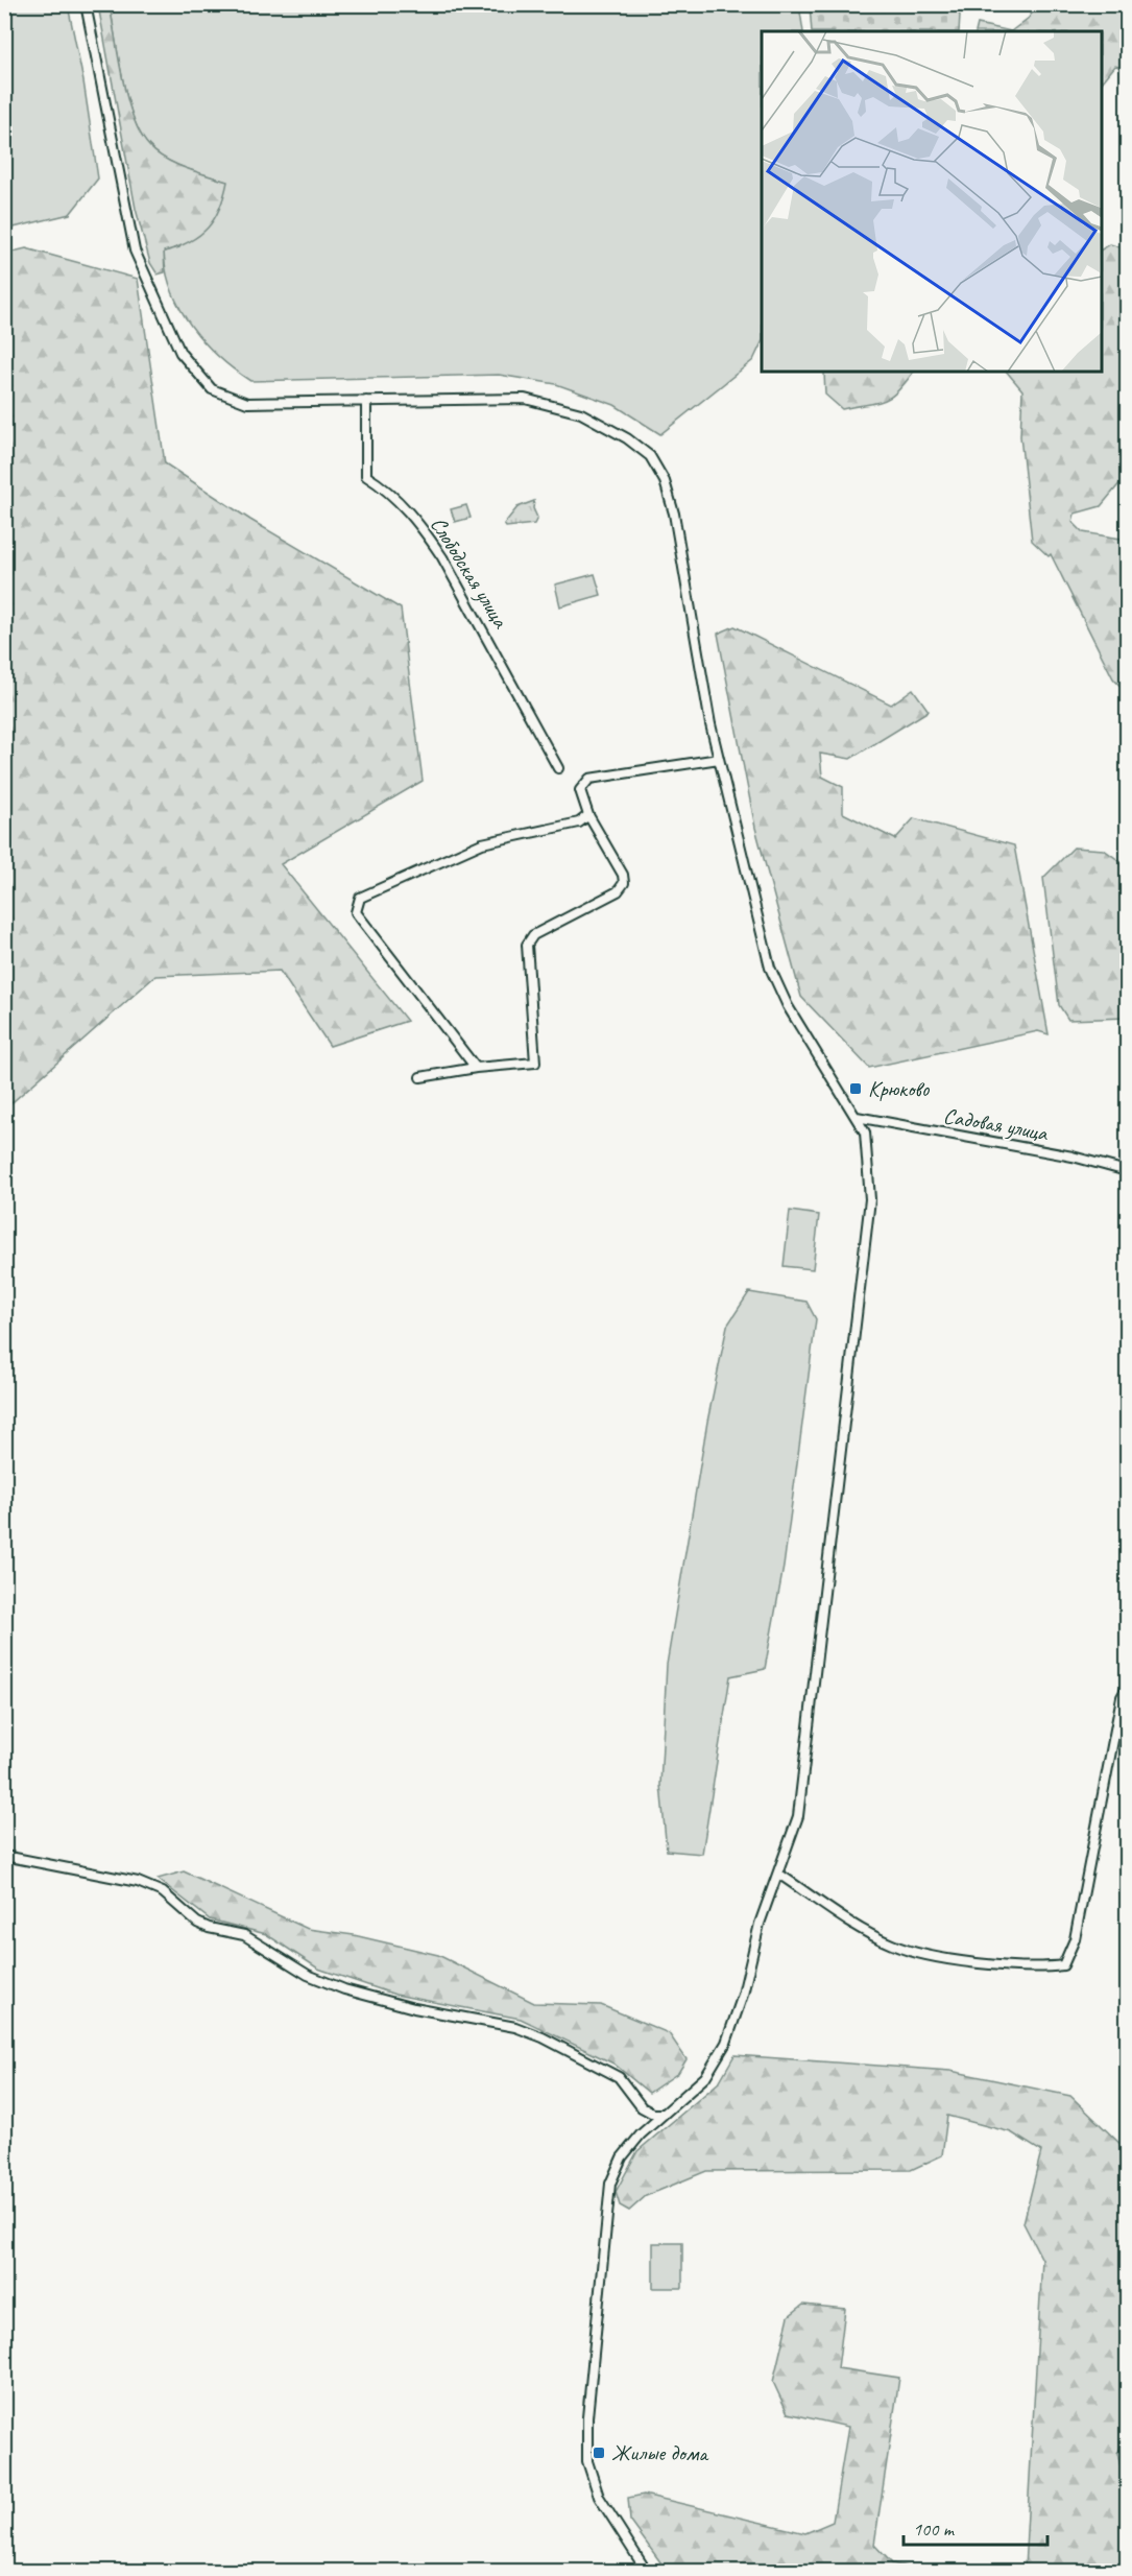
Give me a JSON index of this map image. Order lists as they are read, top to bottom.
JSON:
{
  "streets": {
    "street": ["Слободская улица", "Садовая улица"]
  },
  "places": {
    "transit": ["Крюково", "Жилые дома"]
  },
  "scale_bar": "100 m"
}
